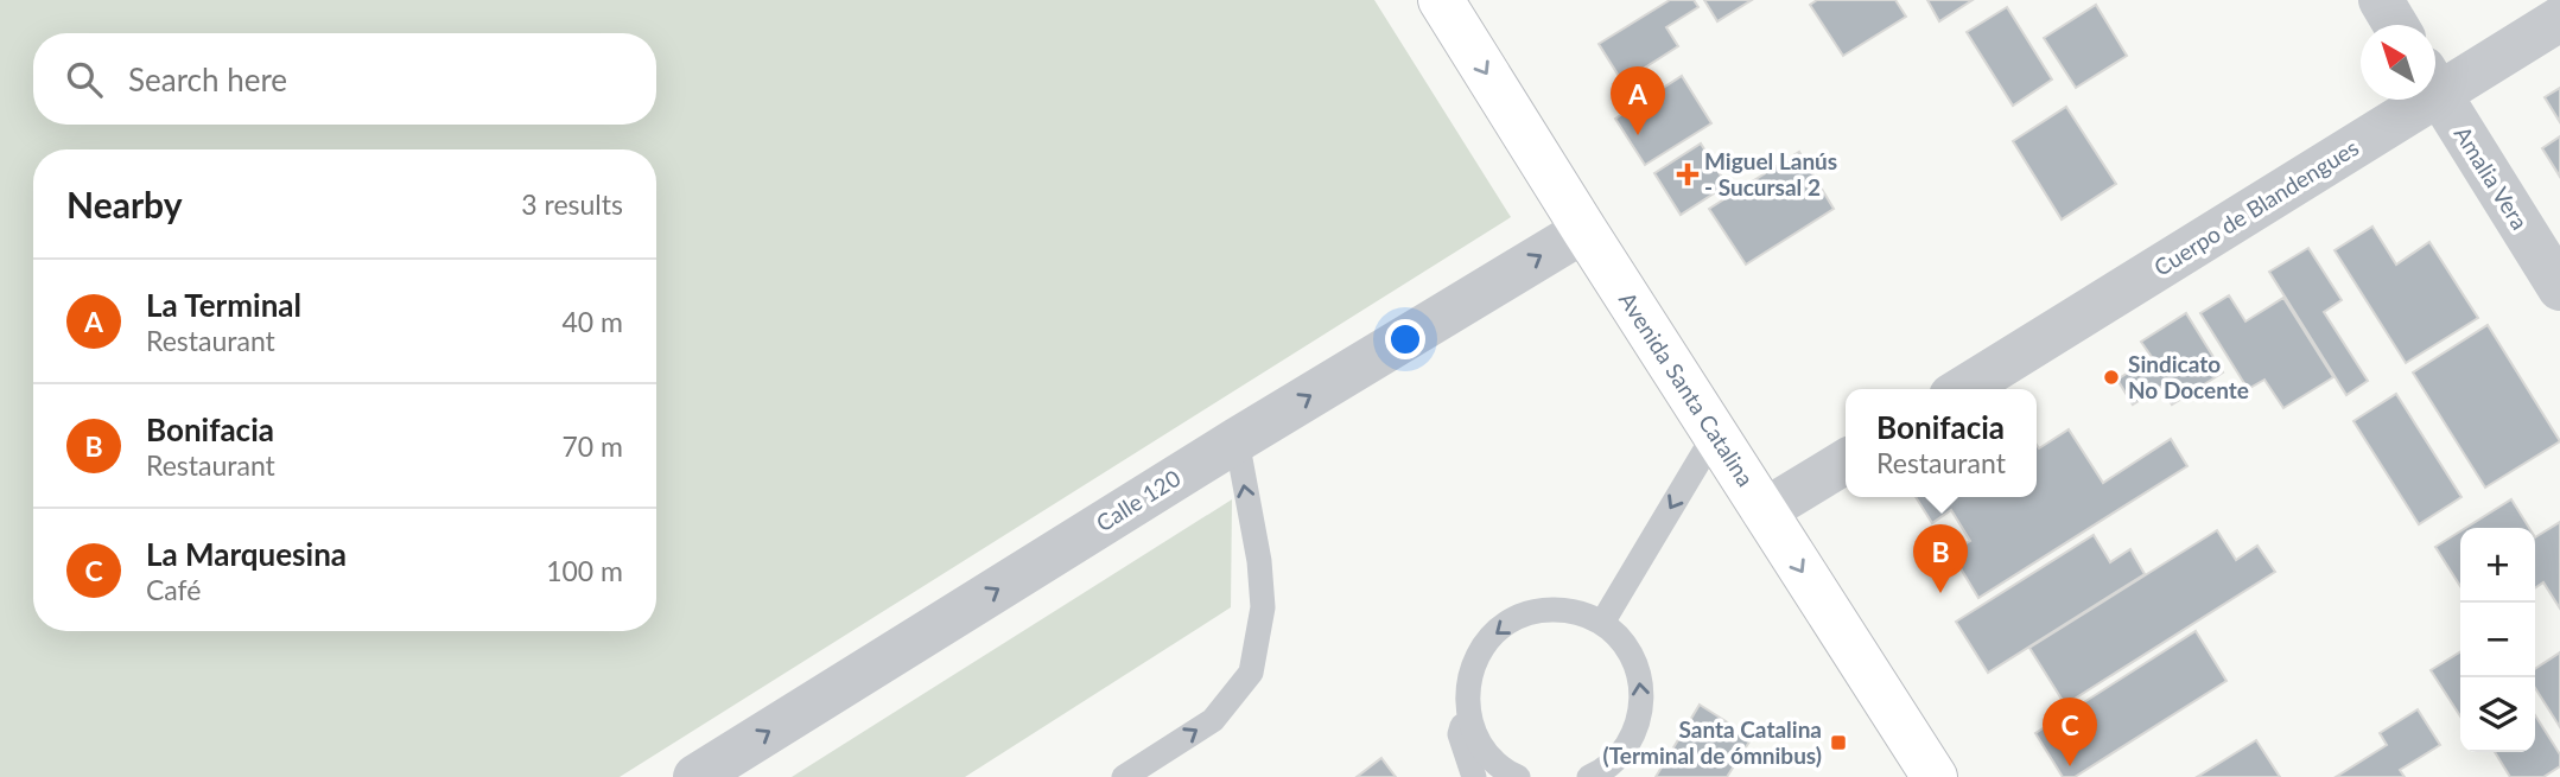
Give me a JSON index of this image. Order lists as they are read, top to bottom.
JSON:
{
  "streets": {
    "main road": ["Avenida Santa Catalina"],
    "street": ["Amalia Vera", "Cuerpo de Blandengues", "Calle 120"]
  },
  "crossings": [
    ["Avenida Santa Catalina", "Calle 120"]
  ],
  "one_way": ["Avenida Santa Catalina", "Calle 120"],
  "places": {
    "health": ["Miguel Lanús - Sucursal 2"],
    "other": ["Sindicato No Docente"],
    "transit": ["Santa Catalina (Terminal de ómnibus)"]
  },
  "north": "top left",
  "page": {
    "search": "Search here",
    "pins": ["A", "B", "C"],
    "heading": ["Nearby", "3 results"],
    "list": [
      {
        "mark": "A",
        "name": "La Terminal",
        "note": "Restaurant",
        "value": "40 m"
      },
      {
        "mark": "B",
        "name": "Bonifacia",
        "note": "Restaurant",
        "value": "70 m"
      },
      {
        "mark": "C",
        "name": "La Marquesina",
        "note": "Café",
        "value": "100 m"
      }
    ],
    "popup": ["Bonifacia", "Restaurant"],
    "map_buttons": ["+", "−"]
  }
}
